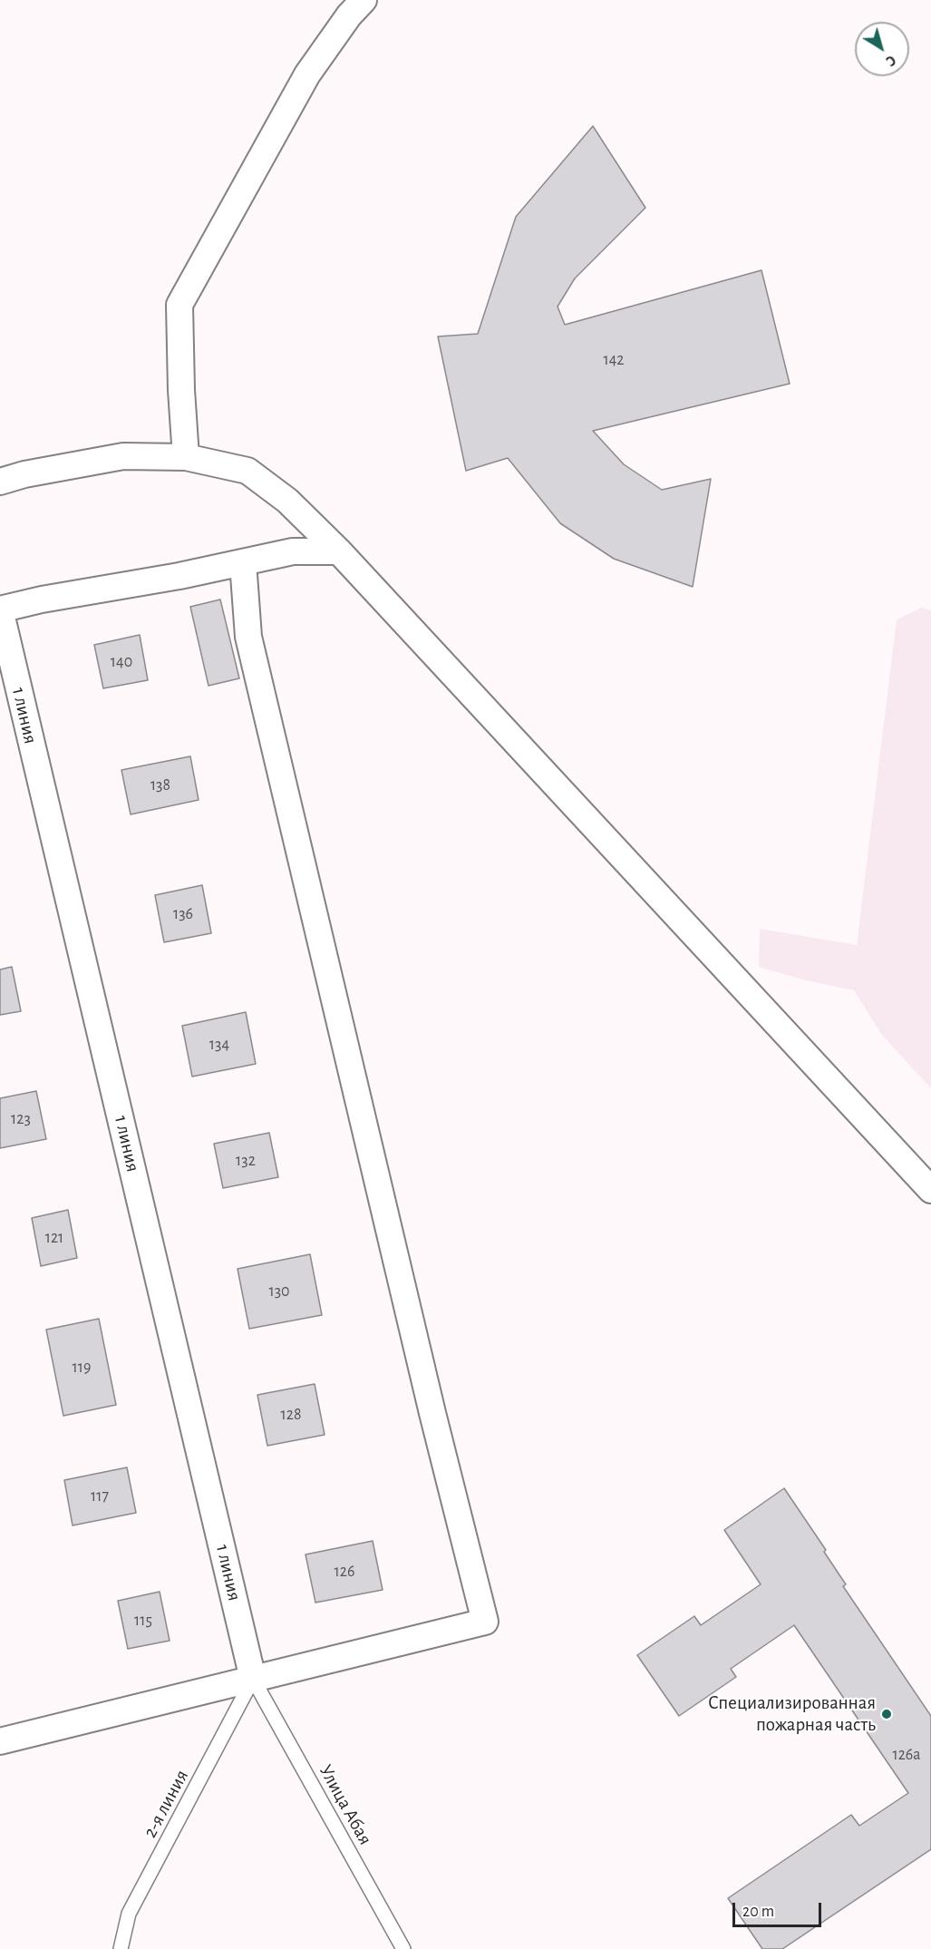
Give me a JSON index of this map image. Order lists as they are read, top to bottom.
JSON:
{
  "streets": {
    "street": ["1 линия"],
    "lane": ["2-я линия", "Улица Абая"]
  },
  "crossings": [
    ["1 линия", "2-я линия"],
    ["1 линия", "Улица Абая"],
    ["2-я линия", "Улица Абая"]
  ],
  "places": ["Специализированная пожарная часть"],
  "house_numbers": [
    "142",
    "140",
    "138",
    "136",
    "134",
    "123",
    "132",
    "121",
    "130",
    "119",
    "128",
    "117",
    "126",
    "115",
    "126а"
  ],
  "scale_bar": "20 m",
  "north": "bottom right"
}
